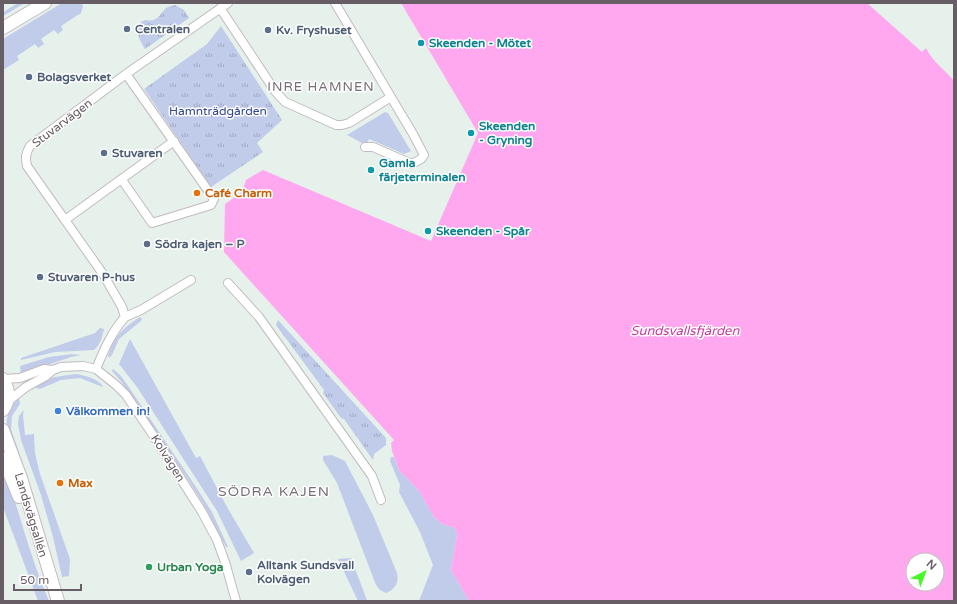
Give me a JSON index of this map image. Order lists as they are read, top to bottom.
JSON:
{
  "streets": {
    "main road": ["Landsvägsallén"],
    "street": ["Stuvarvägen", "Kolvägen"]
  },
  "districts": ["INRE HAMNEN", "SÖDRA KAJEN"],
  "water": ["Sundsvallsfjärden"],
  "parks": ["Hamnträdgården"],
  "places": [
    "Centralen",
    "Kv. Fryshuset",
    "Skeenden - Mötet",
    "Bolagsverket",
    "Skeenden - Gryning",
    "Stuvaren",
    "Gamla färjeterminalen",
    "Café Charm",
    "Skeenden - Spår",
    "Södra kajen – P",
    "Stuvaren P-hus",
    "Välkommen in!",
    "Max",
    "Urban Yoga",
    "Alltank Sundsvall Kolvägen"
  ],
  "scale_bar": "50 m",
  "north": "top right"
}
